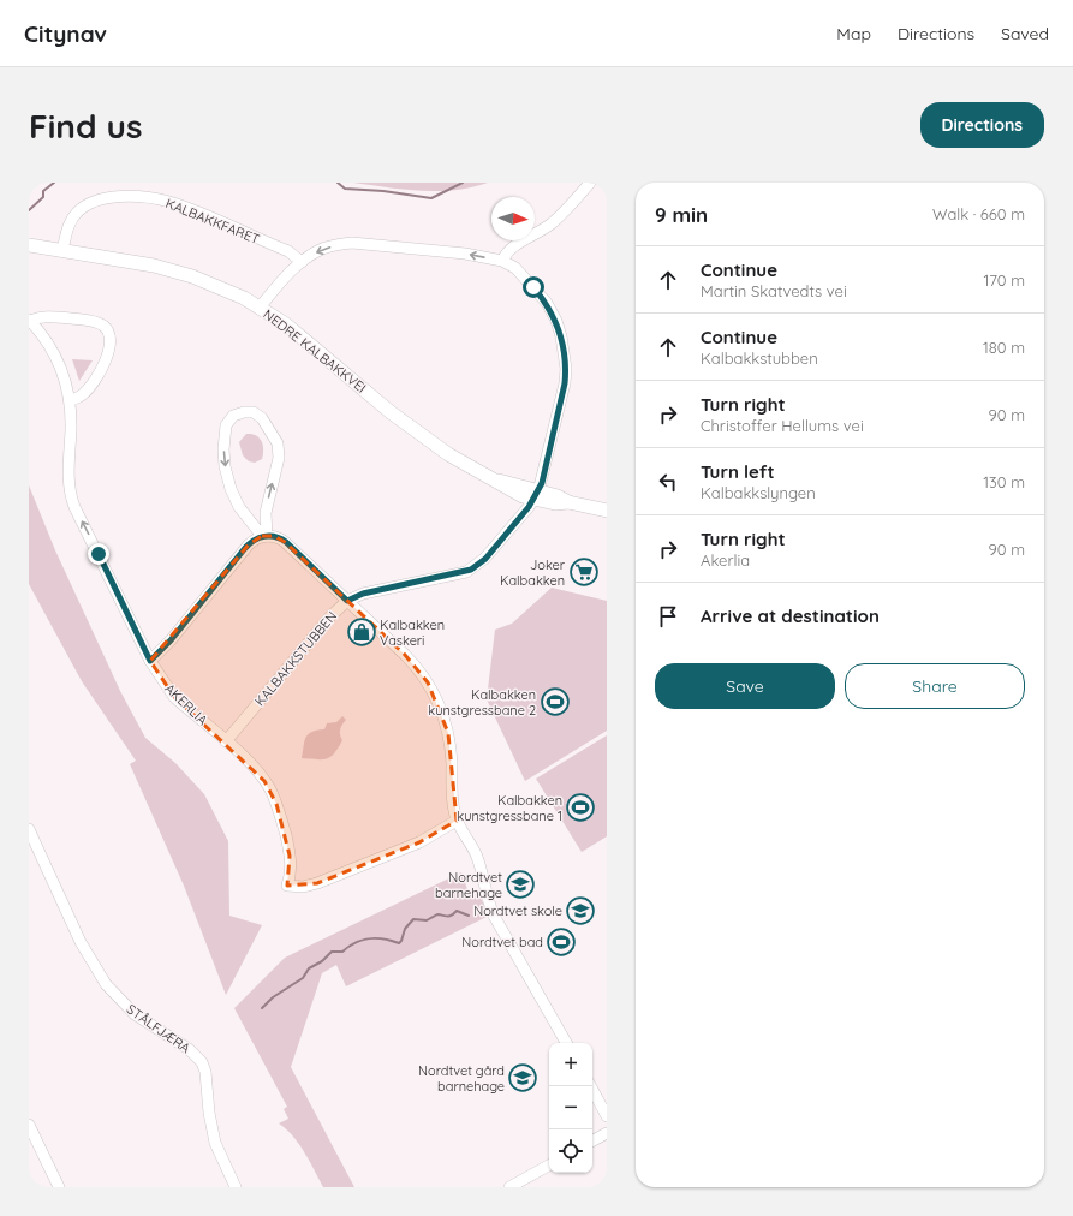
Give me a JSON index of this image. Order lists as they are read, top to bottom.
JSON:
{
  "streets": {
    "main road": ["NEDRE KALBAKKVEI"],
    "street": [
      "KALBAKKFARET",
      "KALBAKKSTUBBEN",
      "AKERLIA",
      "STÅLFJÆRA"
    ]
  },
  "crossings": [
    ["KALBAKKFARET", "NEDRE KALBAKKVEI"],
    ["NEDRE KALBAKKVEI", "KALBAKKSTUBBEN"],
    ["KALBAKKSTUBBEN", "AKERLIA"]
  ],
  "places": {
    "supermarket": ["Joker Kalbakken"],
    "shop": ["Kalbakken Vaskeri"],
    "sports": ["Kalbakken kunstgressbane 2", "Kalbakken kunstgressbane 1", "Nordtvet bad"],
    "school or university": ["Nordtvet barnehage", "Nordtvet skole", "Nordtvet gård barnehage"]
  },
  "north": "right",
  "page": {
    "header": "Citynav",
    "nav": ["Map", "Directions", "Saved"],
    "buttons": [
      "Directions",
      ["Save", "Share"]
    ],
    "title": "Find us",
    "heading": ["9 min", "Walk · 660 m"],
    "list": [
      ["Continue", "Martin Skatvedts vei", "170 m"],
      ["Continue", "Kalbakkstubben", "180 m"],
      ["Turn right", "Christoffer Hellums vei", "90 m"],
      ["Turn left", "Kalbakkslyngen", "130 m"],
      ["Turn right", "Akerlia", "90 m"],
      "Arrive at destination"
    ],
    "map_buttons": ["+", "−"]
  }
}
